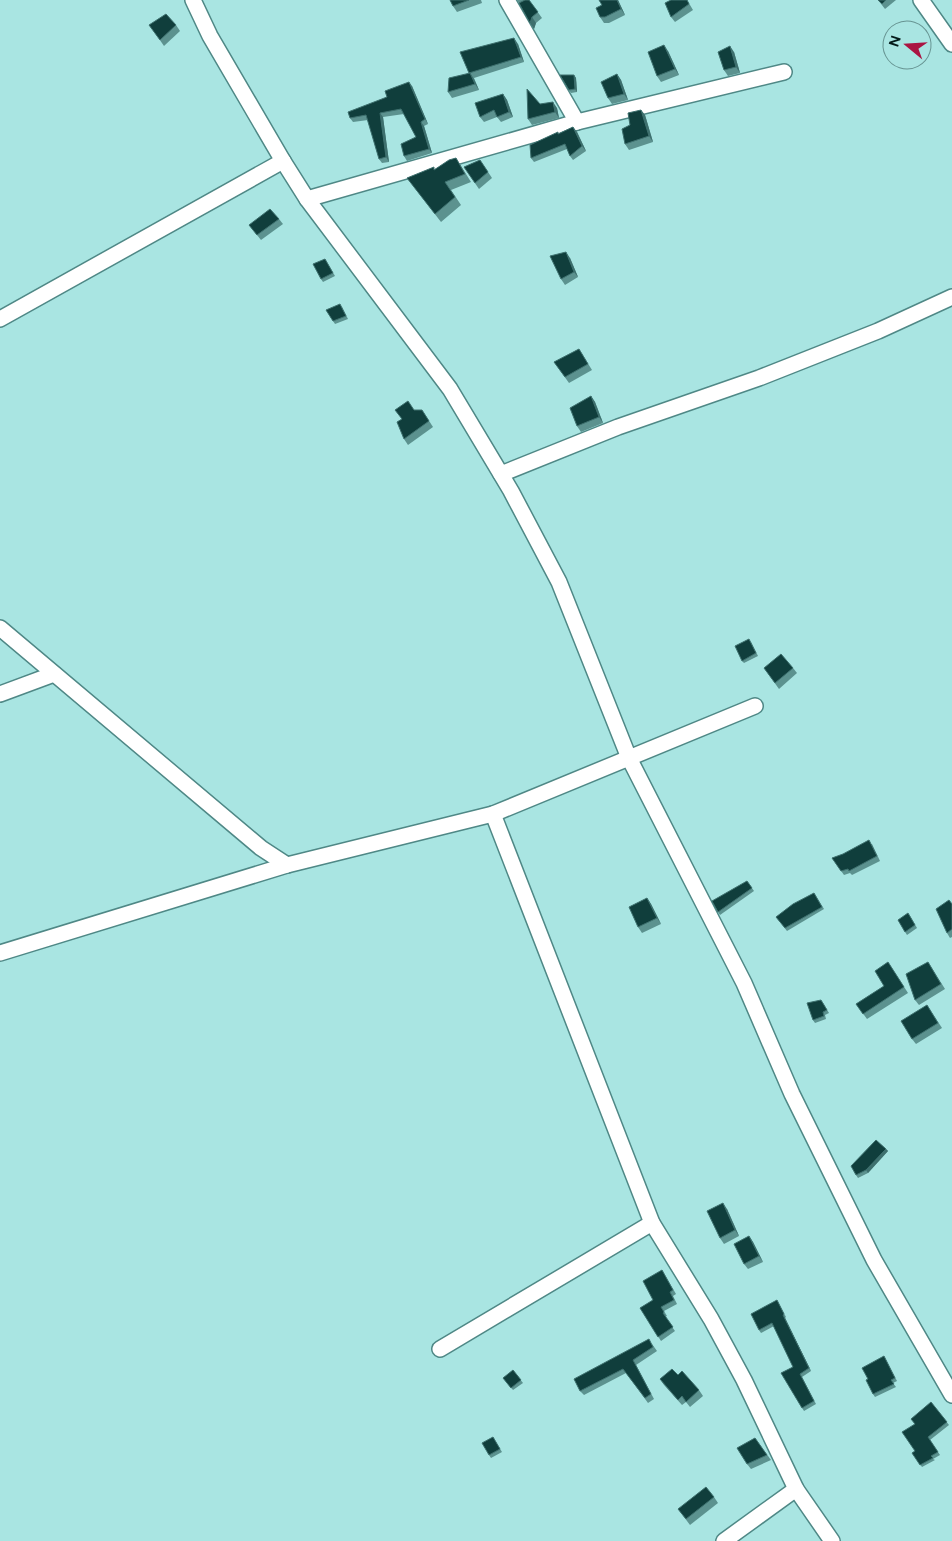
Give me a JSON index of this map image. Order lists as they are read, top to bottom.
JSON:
{
  "north": "left"
}
